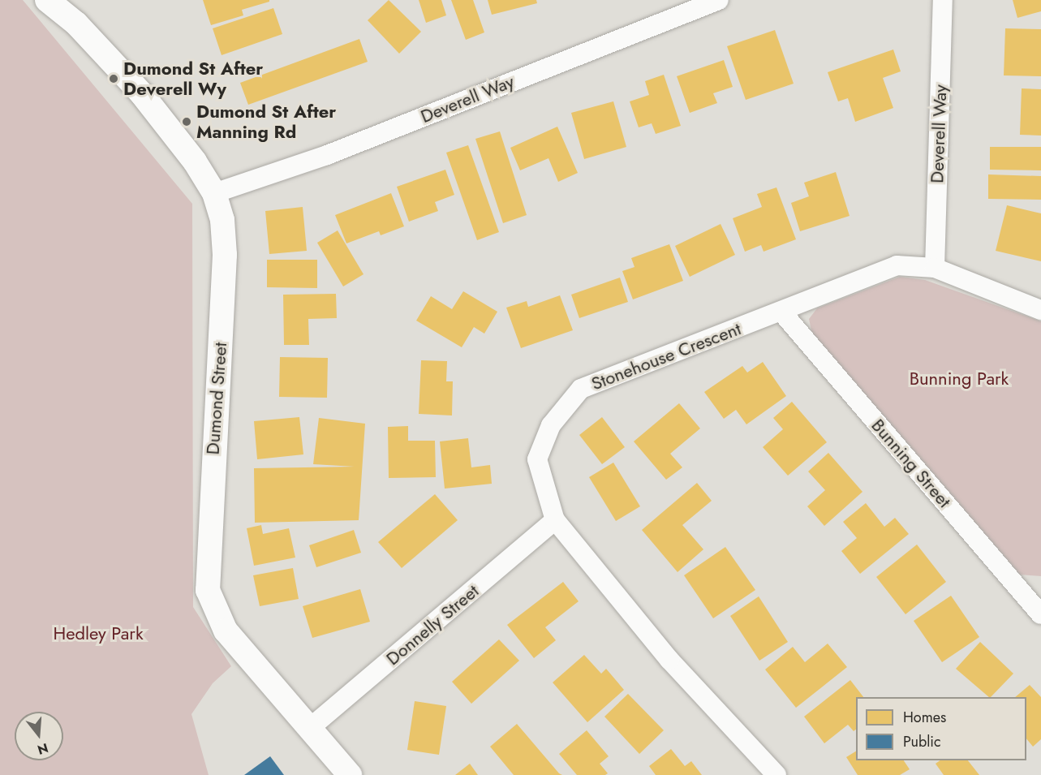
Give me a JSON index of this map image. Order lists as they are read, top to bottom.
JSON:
{
  "streets": {
    "street": [
      "Deverell Way",
      "Stonehouse Crescent",
      "Dumond Street",
      "Bunning Street",
      "Donnelly Street"
    ]
  },
  "crossings": [
    ["Deverell Way", "Stonehouse Crescent"],
    ["Deverell Way", "Dumond Street"],
    ["Stonehouse Crescent", "Bunning Street"],
    ["Stonehouse Crescent", "Donnelly Street"],
    ["Dumond Street", "Donnelly Street"]
  ],
  "parks": ["Bunning Park", "Hedley Park"],
  "places": ["Dumond St After Deverell Wy", "Dumond St After Manning Rd"],
  "legend": ["Homes", "Public"],
  "north": "bottom"
}
